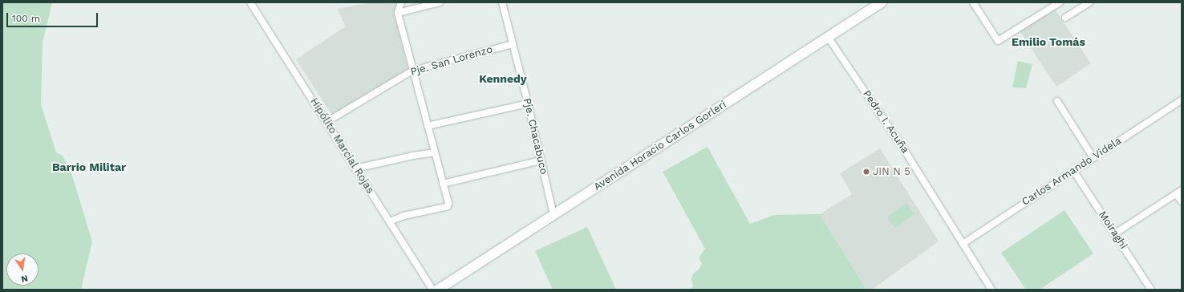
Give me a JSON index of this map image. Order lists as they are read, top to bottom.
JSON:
{
  "streets": {
    "main road": ["Avenida Horacio Carlos Gorleri"],
    "street": [
      "Pje. San Lorenzo",
      "Pedro I. Acuña",
      "Pje. Chacabuco",
      "Hipólito Marcial Rojas",
      "Carlos Armando Videla",
      "Moiraghi"
    ]
  },
  "crossings": [
    ["Pje. San Lorenzo", "Pje. Chacabuco"],
    ["Pje. San Lorenzo", "Hipólito Marcial Rojas"],
    ["Pedro I. Acuña", "Avenida Horacio Carlos Gorleri"],
    ["Pedro I. Acuña", "Carlos Armando Videla"],
    ["Pje. Chacabuco", "Avenida Horacio Carlos Gorleri"],
    ["Carlos Armando Videla", "Moiraghi"]
  ],
  "districts": ["Emilio Tomás", "Kennedy", "Barrio Militar"],
  "places": ["JIN N 5"],
  "scale_bar": "100 m",
  "north": "bottom"
}
